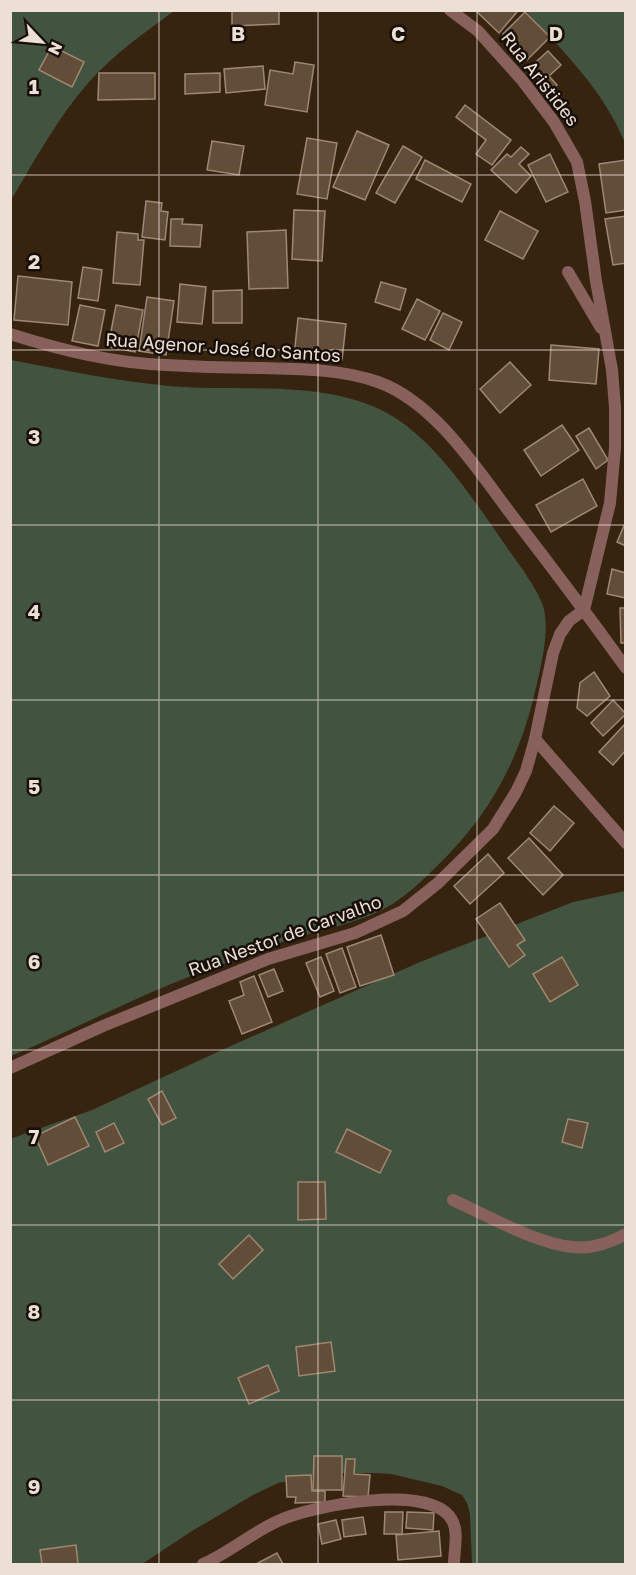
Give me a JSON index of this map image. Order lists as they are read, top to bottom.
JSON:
{
  "streets": {
    "street": ["Rua Aristides", "Rua Agenor José do Santos", "Rua Nestor de Carvalho"]
  },
  "crossings": [
    ["Rua Aristides", "Rua Agenor José do Santos"],
    ["Rua Aristides", "Rua Nestor de Carvalho"],
    ["Rua Agenor José do Santos", "Rua Nestor de Carvalho"]
  ],
  "north": "bottom right",
  "grid": {
    "columns": ["B", "C", "D"],
    "rows": [
      "1",
      "2",
      "3",
      "4",
      "5",
      "6",
      "7",
      "8",
      "9"
    ]
  }
}
